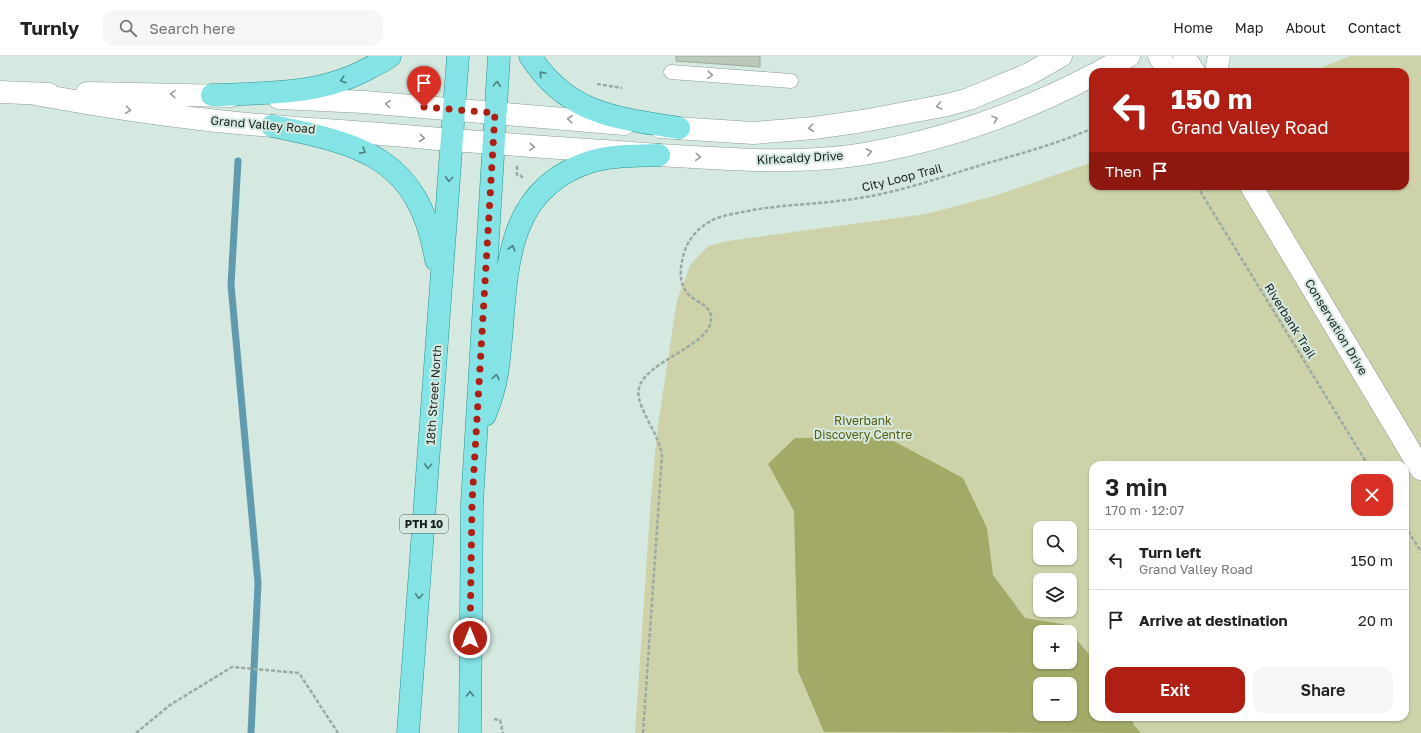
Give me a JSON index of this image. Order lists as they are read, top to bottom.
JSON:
{
  "streets": {
    "main road": [
      "Grand Valley Road",
      "Kirkcaldy Drive",
      "Conservation Drive",
      "18th Street North",
      "PTH 10"
    ],
    "path": ["City Loop Trail", "Riverbank Trail"]
  },
  "crossings": [
    ["Grand Valley Road", "Kirkcaldy Drive"],
    ["Grand Valley Road", "18th Street North"]
  ],
  "parks": ["Riverbank Discovery Centre"],
  "page": {
    "header": "Turnly",
    "search": "Search here",
    "nav": [
      "Home",
      "Map",
      "About",
      "Contact"
    ],
    "turn": ["150 m", "Grand Valley Road"],
    "then": "Then",
    "heading": ["3 min", "170 m · 12:07"],
    "map_buttons": ["+", "−"],
    "list": [
      {
        "name": "Turn left",
        "note": "Grand Valley Road",
        "value": "150 m"
      },
      {
        "name": "Arrive at destination",
        "value": "20 m"
      }
    ],
    "buttons": ["Exit", "Share"]
  }
}
